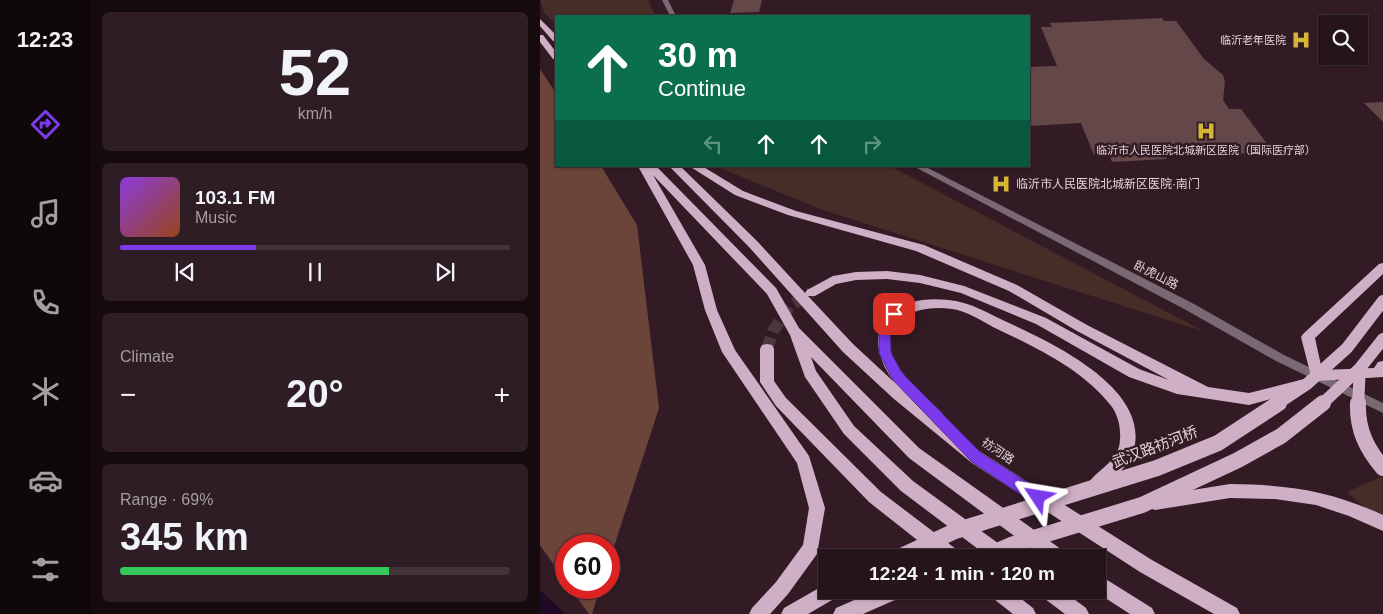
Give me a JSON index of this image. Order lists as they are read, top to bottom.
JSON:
{
  "streets": {
    "main road": ["武汉路祊河桥", "祊河路"],
    "street": ["卧虎山路"]
  },
  "crossings": [
    ["卧虎山路", "武汉路祊河桥"]
  ],
  "places": {
    "hospital": ["临沂老年医院", "临沂市人民医院北城新区医院（国际医疗部）", "临沂市人民医院北城新区医院·南门"]
  },
  "page": {
    "tabs": "12:23",
    "tile": [
      ["52", "km/h"],
      "Climate",
      ["Range · 69%", "345 km"]
    ],
    "turn": ["30 m", "Continue"],
    "song": ["103.1 FM", "Music"],
    "heat": ["−", "20°", "+"],
    "limit": "60",
    "trip": "12:24 · 1 min · 120 m"
  }
}
